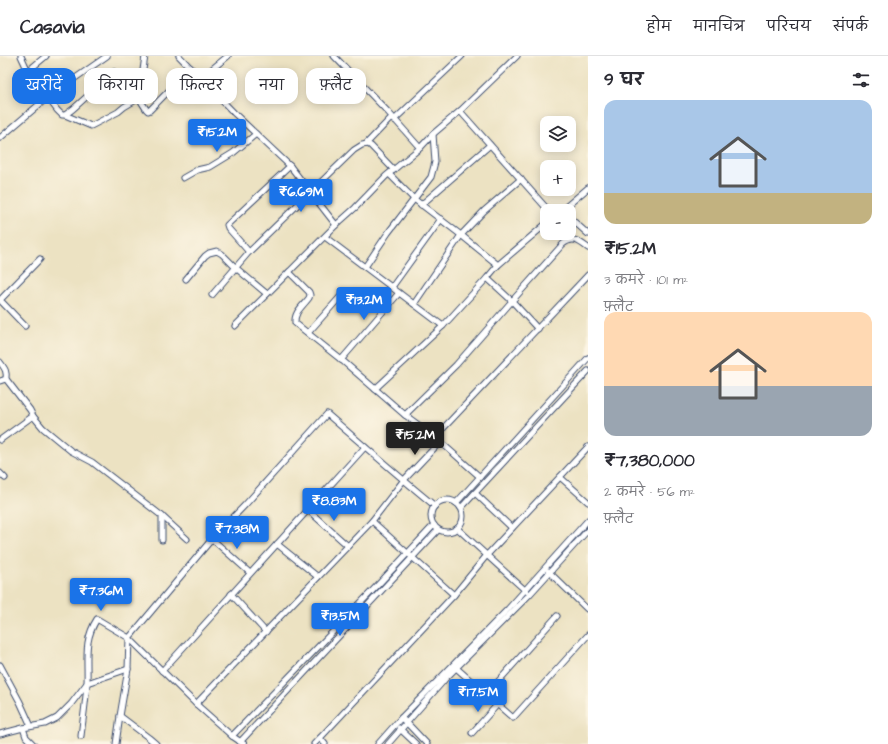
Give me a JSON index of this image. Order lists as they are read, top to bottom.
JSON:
{
  "page": {
    "header": "Casavia",
    "nav": [
      "होम",
      "मानचित्र",
      "परिचय",
      "संपर्क"
    ],
    "heading": "9 घर",
    "chip": [
      "खरीदें",
      "किराया",
      "फ़िल्टर",
      "नया",
      "फ़्लैट"
    ],
    "list": [
      {
        "name": "₹15.2M",
        "note": "3 कमरे · 101 m² · फ़्लैट"
      },
      {
        "name": "₹7,380,000",
        "note": "2 कमरे · 56 m² · फ़्लैट"
      }
    ],
    "map_buttons": ["+", "−"],
    "price": [
      "₹15.2M",
      "₹6.69M",
      "₹13.2M",
      "₹15.2M",
      "₹8.83M",
      "₹7.38M",
      "₹7.36M",
      "₹13.5M",
      "₹17.5M"
    ]
  }
}
